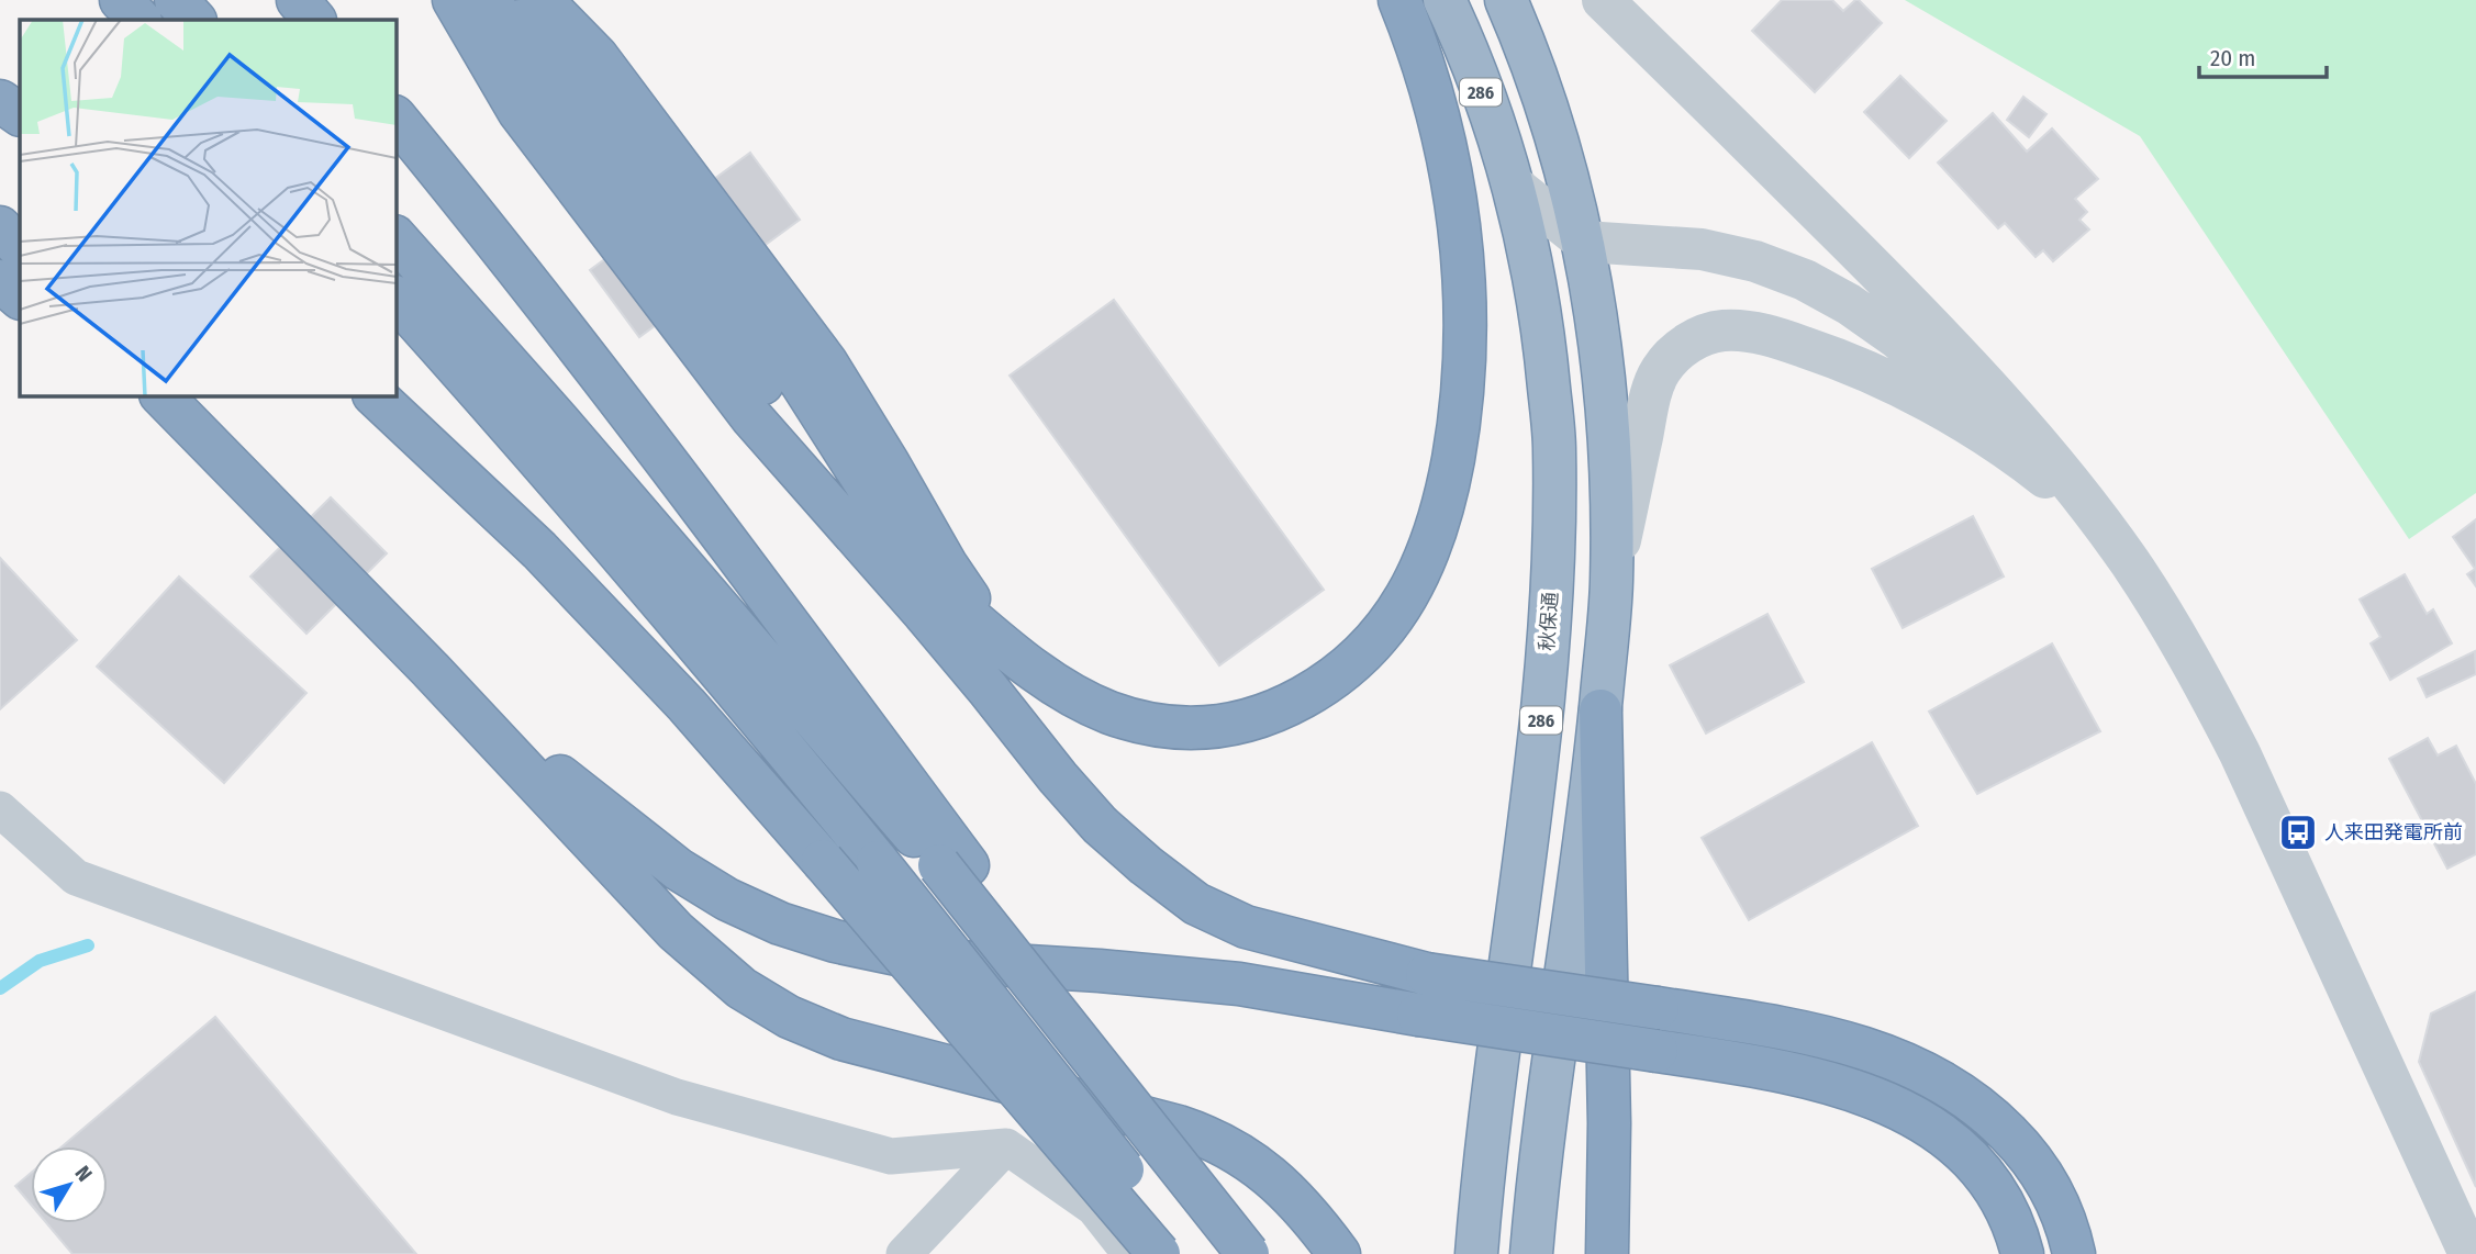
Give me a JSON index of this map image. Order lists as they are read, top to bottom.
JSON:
{
  "streets": {
    "highway": ["286", "秋保通"]
  },
  "places": {
    "bus stop": ["人来田発電所前"]
  },
  "scale_bar": "20 m",
  "north": "top right"
}
